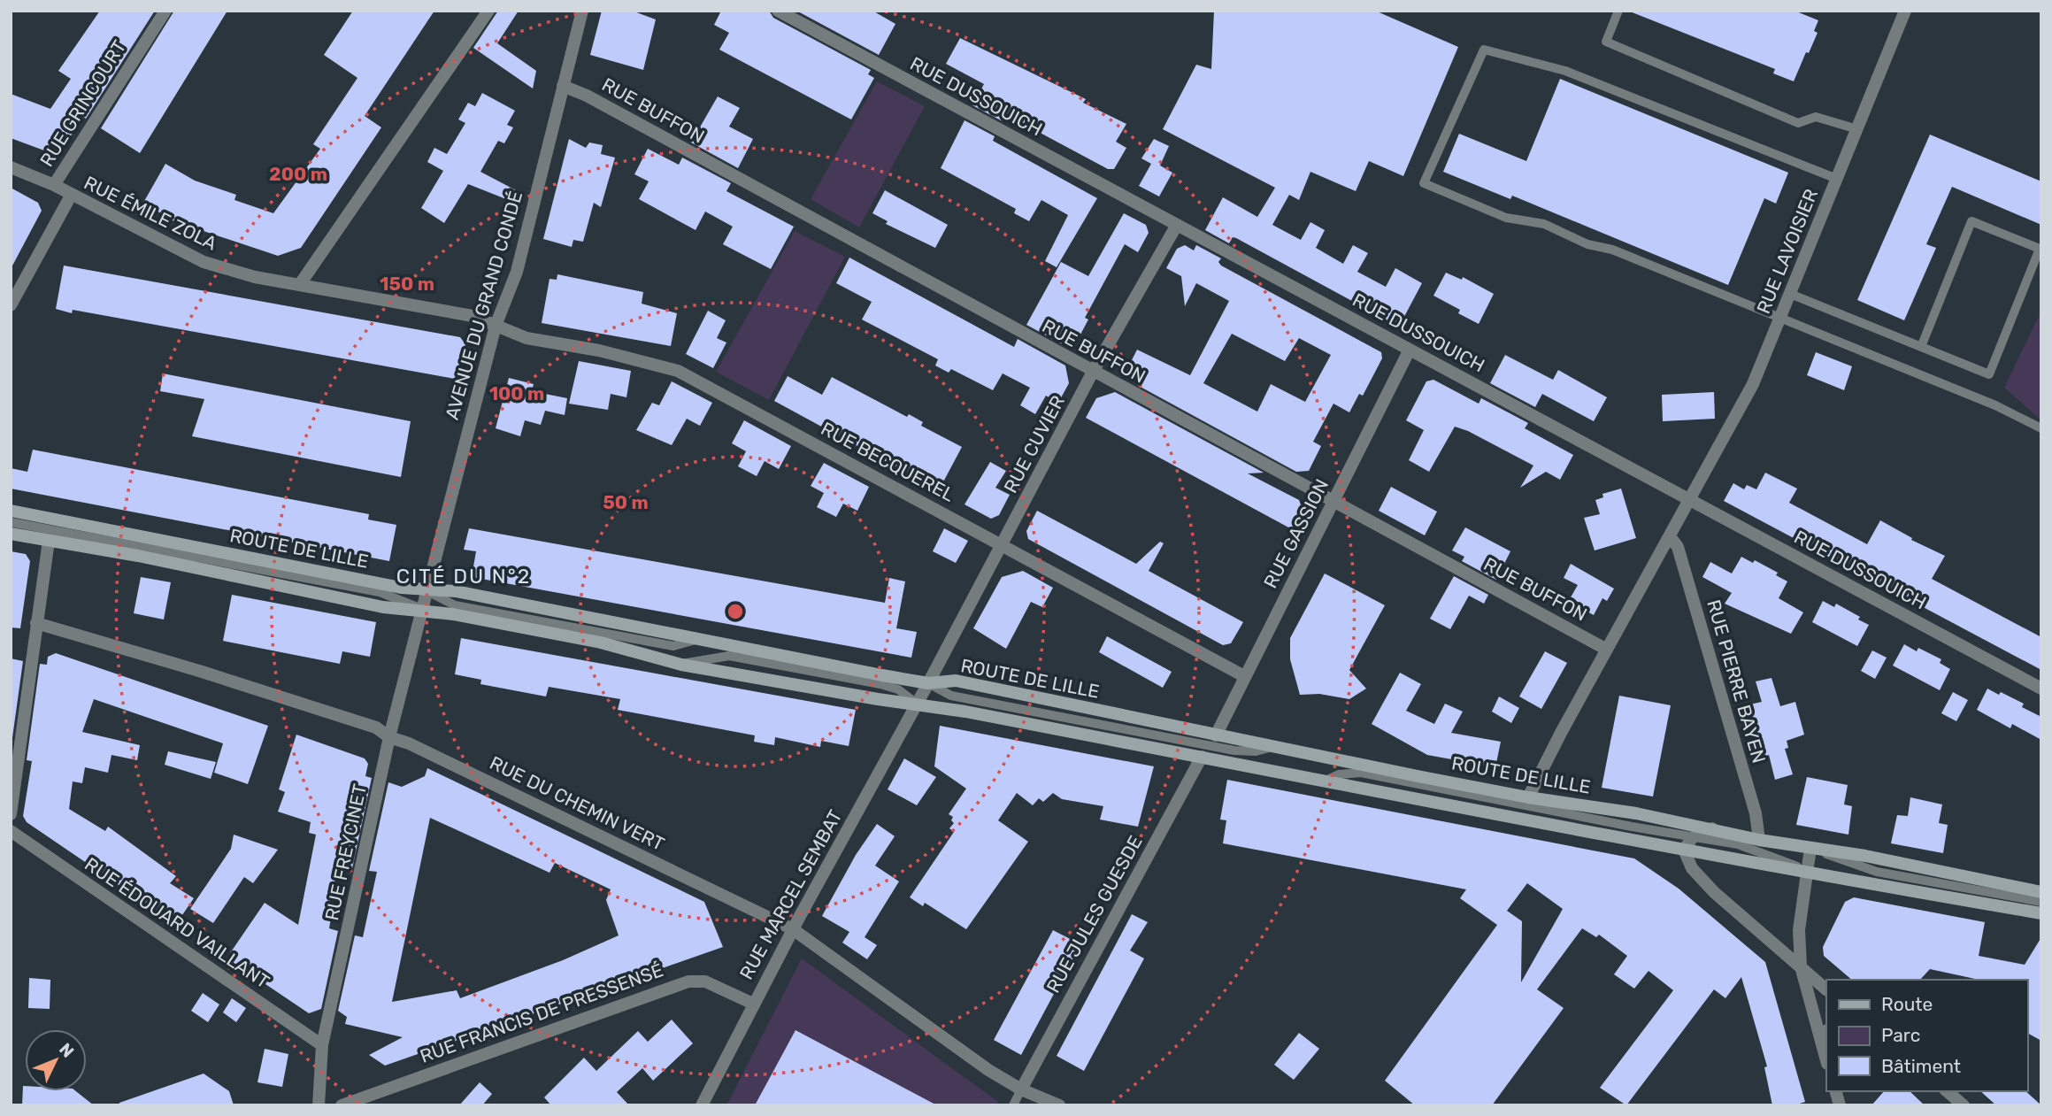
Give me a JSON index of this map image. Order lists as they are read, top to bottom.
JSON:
{
  "streets": {
    "main road": ["ROUTE DE LILLE"],
    "street": [
      "RUE DUSSOUICH",
      "RUE GRINCOURT",
      "RUE BUFFON",
      "RUE ÉMILE ZOLA",
      "RUE LAVOISIER",
      "AVENUE DU GRAND CONDÉ",
      "RUE CUVIER",
      "RUE BECQUEREL",
      "RUE GASSION",
      "RUE PIERRE BAYEN",
      "RUE DU CHEMIN VERT",
      "RUE FREYCINET",
      "RUE MARCEL SEMBAT",
      "RUE JULES GUESDE",
      "RUE ÉDOUARD VAILLANT",
      "RUE FRANCIS DE PRESSENSÉ"
    ]
  },
  "crossings": [
    ["RUE DUSSOUICH", "RUE LAVOISIER"],
    ["RUE DUSSOUICH", "RUE CUVIER"],
    ["RUE DUSSOUICH", "RUE GASSION"],
    ["RUE GRINCOURT", "RUE ÉMILE ZOLA"],
    ["RUE BUFFON", "RUE LAVOISIER"],
    ["RUE BUFFON", "AVENUE DU GRAND CONDÉ"],
    ["RUE BUFFON", "RUE CUVIER"],
    ["RUE BUFFON", "RUE GASSION"],
    ["RUE ÉMILE ZOLA", "AVENUE DU GRAND CONDÉ"],
    ["RUE ÉMILE ZOLA", "RUE BECQUEREL"],
    ["RUE LAVOISIER", "ROUTE DE LILLE"],
    ["RUE LAVOISIER", "RUE PIERRE BAYEN"],
    ["AVENUE DU GRAND CONDÉ", "RUE BECQUEREL"],
    ["AVENUE DU GRAND CONDÉ", "ROUTE DE LILLE"],
    ["AVENUE DU GRAND CONDÉ", "RUE FREYCINET"],
    ["RUE CUVIER", "RUE BECQUEREL"],
    ["RUE CUVIER", "ROUTE DE LILLE"],
    ["RUE CUVIER", "RUE MARCEL SEMBAT"],
    ["RUE BECQUEREL", "RUE GASSION"],
    ["RUE GASSION", "ROUTE DE LILLE"],
    ["ROUTE DE LILLE", "RUE PIERRE BAYEN"],
    ["ROUTE DE LILLE", "RUE FREYCINET"],
    ["ROUTE DE LILLE", "RUE MARCEL SEMBAT"],
    ["ROUTE DE LILLE", "RUE JULES GUESDE"],
    ["RUE DU CHEMIN VERT", "RUE FREYCINET"],
    ["RUE DU CHEMIN VERT", "RUE MARCEL SEMBAT"],
    ["RUE DU CHEMIN VERT", "RUE JULES GUESDE"],
    ["RUE FREYCINET", "RUE ÉDOUARD VAILLANT"],
    ["RUE MARCEL SEMBAT", "RUE FRANCIS DE PRESSENSÉ"]
  ],
  "districts": ["CITÉ DU N°2"],
  "legend": ["Route", "Parc", "Bâtiment"],
  "north": "top right",
  "rings": [
    "200 m",
    "150 m",
    "100 m",
    "50 m"
  ]
}
